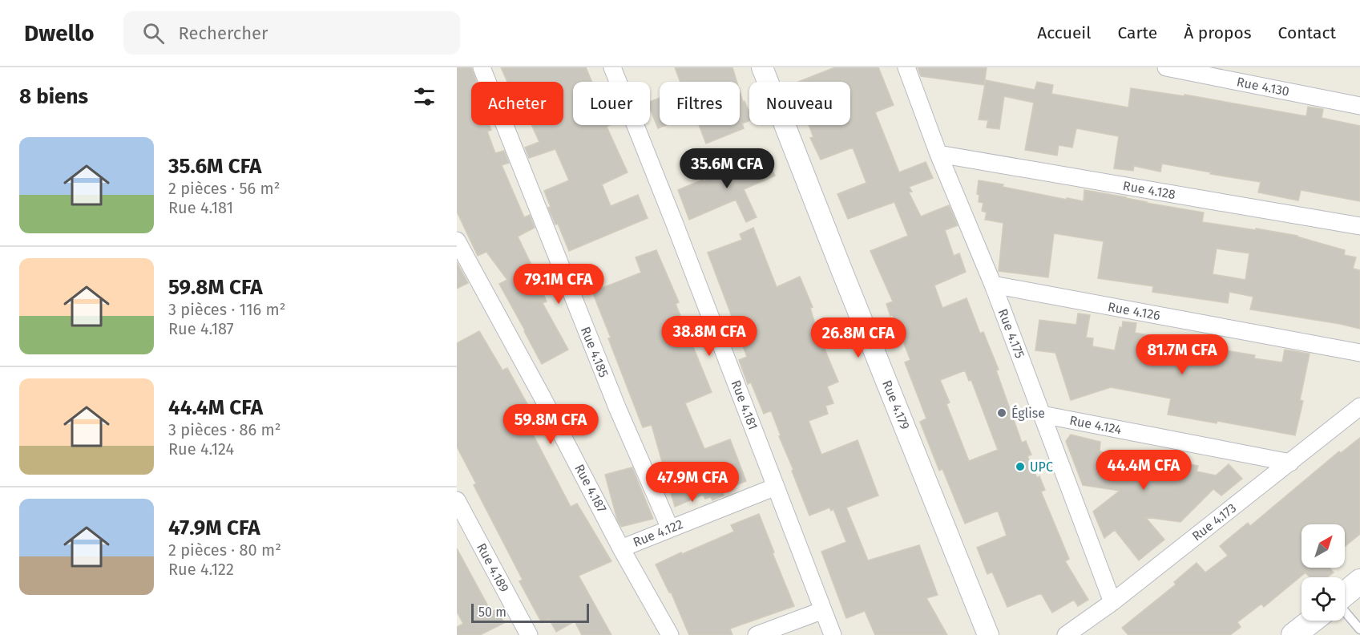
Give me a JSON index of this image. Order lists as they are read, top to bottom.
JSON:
{
  "streets": {
    "street": [
      "Rue 4.130",
      "Rue 4.128",
      "Rue 4.126",
      "Rue 4.175",
      "Rue 4.185",
      "Rue 4.181",
      "Rue 4.179",
      "Rue 4.124",
      "Rue 4.187",
      "Rue 4.173",
      "Rue 4.122",
      "Rue 4.189"
    ]
  },
  "crossings": [
    ["Rue 4.128", "Rue 4.175"],
    ["Rue 4.126", "Rue 4.175"],
    ["Rue 4.175", "Rue 4.124"],
    ["Rue 4.175", "Rue 4.173"],
    ["Rue 4.185", "Rue 4.122"],
    ["Rue 4.181", "Rue 4.122"],
    ["Rue 4.124", "Rue 4.173"],
    ["Rue 4.187", "Rue 4.122"]
  ],
  "places": ["Église", "UPC"],
  "scale_bar": "50 m",
  "north": "top right",
  "page": {
    "header": "Dwello",
    "search": "Rechercher",
    "nav": [
      "Accueil",
      "Carte",
      "À propos",
      "Contact"
    ],
    "heading": "8 biens",
    "chip": [
      "Acheter",
      "Louer",
      "Filtres",
      "Nouveau"
    ],
    "list": [
      {
        "name": "35.6M CFA",
        "note": "2 pièces · 56 m² · Rue 4.181"
      },
      {
        "name": "59.8M CFA",
        "note": "3 pièces · 116 m² · Rue 4.187"
      },
      {
        "name": "44.4M CFA",
        "note": "3 pièces · 86 m² · Rue 4.124"
      },
      {
        "name": "47.9M CFA",
        "note": "2 pièces · 80 m² · Rue 4.122"
      }
    ],
    "price": [
      "35.6M CFA",
      "79.1M CFA",
      "38.8M CFA",
      "26.8M CFA",
      "81.7M CFA",
      "59.8M CFA",
      "44.4M CFA",
      "47.9M CFA"
    ],
    "scale": "50 m"
  }
}
